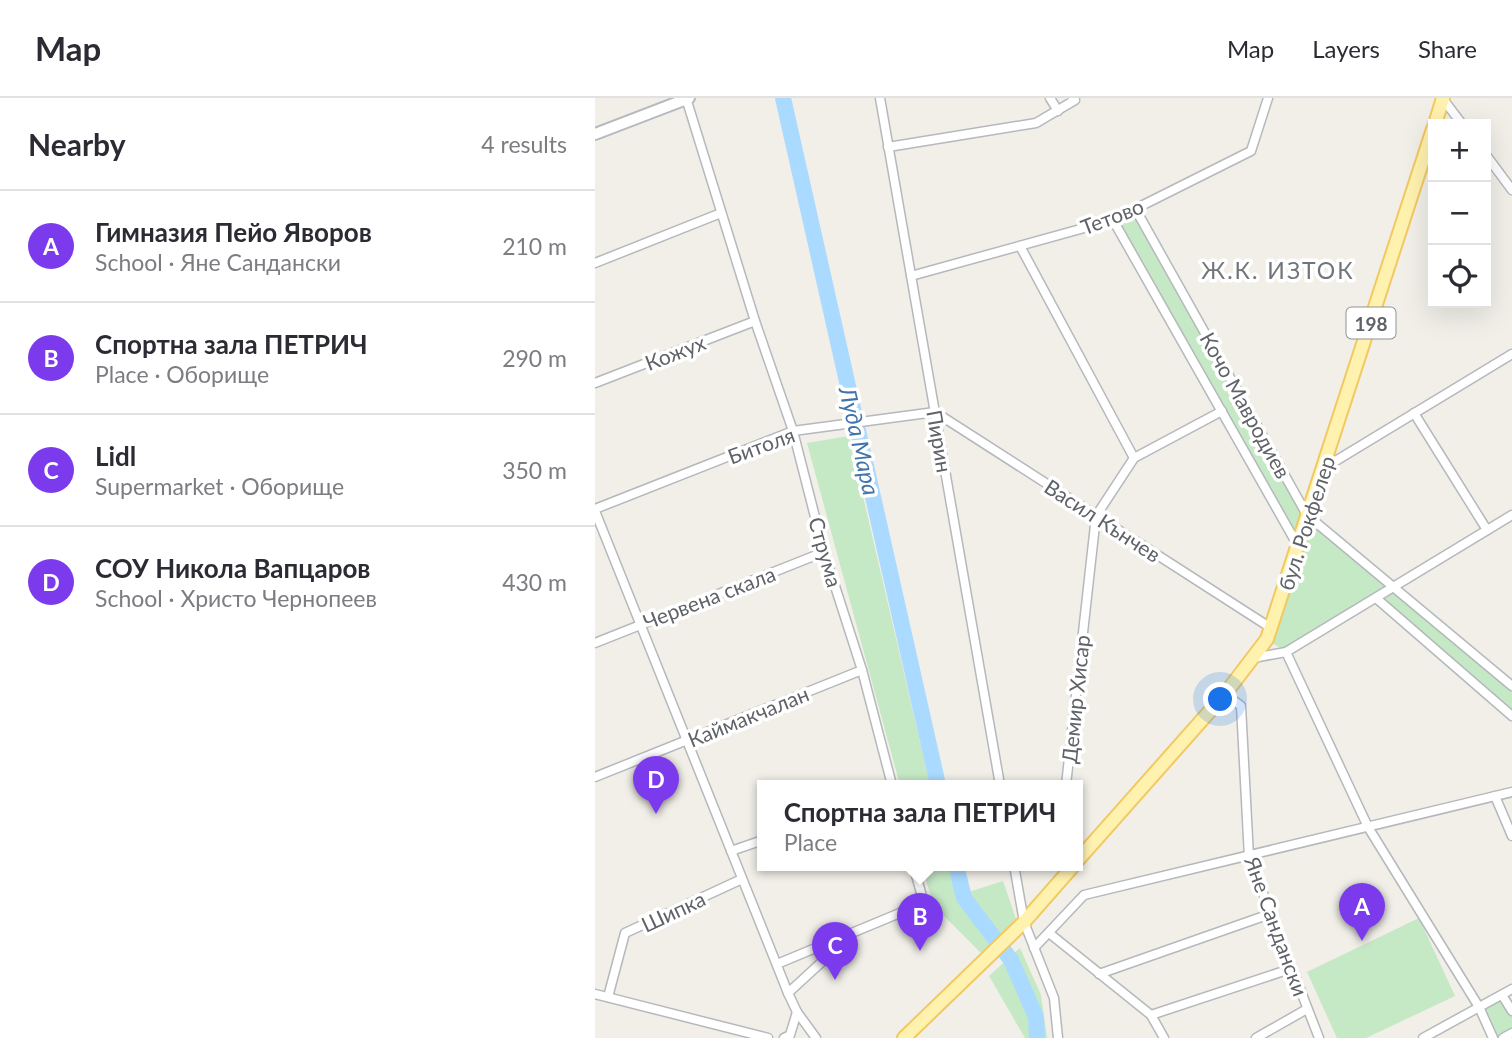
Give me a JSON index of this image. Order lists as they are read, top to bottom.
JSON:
{
  "streets": {
    "main road": ["198", "бул. Рокфелер"],
    "street": [
      "Тетово",
      "Кожух",
      "Кочо Мавродиев",
      "Пирин",
      "Битоля",
      "Васил Кънчев",
      "Струма",
      "Червена скала",
      "Демир Хисар",
      "Каймакчалан",
      "Шипка",
      "Яне Сандански"
    ]
  },
  "crossings": [
    ["Тетово", "Кочо Мавродиев"],
    ["Тетово", "Пирин"],
    ["Кожух", "Струма"],
    ["Кочо Мавродиев", "бул. Рокфелер"],
    ["Кочо Мавродиев", "Демир Хисар"],
    ["Пирин", "Битоля"],
    ["Пирин", "Васил Кънчев"],
    ["Битоля", "Васил Кънчев"],
    ["Битоля", "Струма"],
    ["Васил Кънчев", "бул. Рокфелер"],
    ["Васил Кънчев", "Демир Хисар"],
    ["бул. Рокфелер", "Яне Сандански"],
    ["Струма", "Червена скала"],
    ["Струма", "Каймакчалан"]
  ],
  "districts": ["Ж.К. ИЗТОК"],
  "water": ["Луда Мара"],
  "page": {
    "header": "Map",
    "nav": ["Map", "Layers", "Share"],
    "heading": ["Nearby", "4 results"],
    "map_buttons": ["+", "−"],
    "list": [
      {
        "mark": "A",
        "name": "Гимназия Пейо Яворов",
        "note": "School · Яне Сандански",
        "value": "210 m"
      },
      {
        "mark": "B",
        "name": "Спортна зала ПЕТРИЧ",
        "note": "Place · Оборище",
        "value": "290 m"
      },
      {
        "mark": "C",
        "name": "Lidl",
        "note": "Supermarket · Оборище",
        "value": "350 m"
      },
      {
        "mark": "D",
        "name": "СОУ Никола Вапцаров",
        "note": "School · Христо Чернопеев",
        "value": "430 m"
      }
    ],
    "pins": [
      "D",
      "A",
      "B",
      "C"
    ],
    "popup": ["Спортна зала ПЕТРИЧ", "Place"]
  }
}
